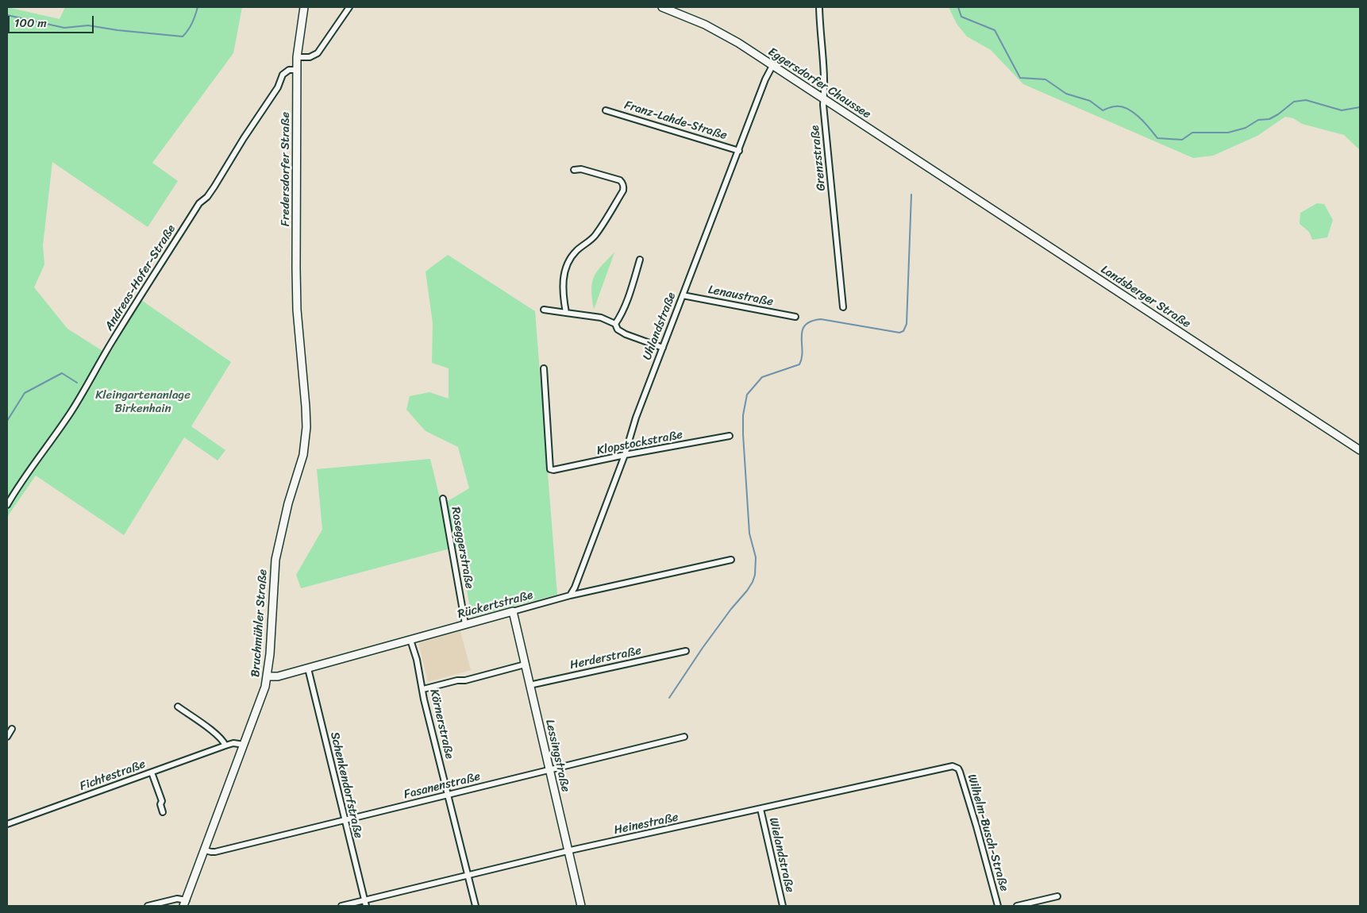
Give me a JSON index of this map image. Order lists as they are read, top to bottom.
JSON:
{
  "streets": {
    "street": [
      "Eggersdorfer Chaussee",
      "Franz-Lahde-Straße",
      "Grenzstraße",
      "Fredersdorfer Straße",
      "Andreas-Hofer-Straße",
      "Lenaustraße",
      "Landsberger Straße",
      "Uhlandstraße",
      "Klopstockstraße",
      "Roseggerstraße",
      "Rückertstraße",
      "Bruchmühler Straße",
      "Herderstraße",
      "Körnerstraße",
      "Lessingstraße",
      "Fichtestraße",
      "Schenkendorfstraße",
      "Fasanenstraße",
      "Heinestraße",
      "Wilhelm-Busch-Straße",
      "Wielandstraße"
    ]
  },
  "crossings": [
    ["Eggersdorfer Chaussee", "Grenzstraße"],
    ["Eggersdorfer Chaussee", "Landsberger Straße"],
    ["Eggersdorfer Chaussee", "Uhlandstraße"],
    ["Franz-Lahde-Straße", "Uhlandstraße"],
    ["Fredersdorfer Straße", "Andreas-Hofer-Straße"],
    ["Fredersdorfer Straße", "Bruchmühler Straße"],
    ["Lenaustraße", "Uhlandstraße"],
    ["Uhlandstraße", "Klopstockstraße"],
    ["Uhlandstraße", "Rückertstraße"],
    ["Roseggerstraße", "Rückertstraße"],
    ["Rückertstraße", "Bruchmühler Straße"],
    ["Rückertstraße", "Körnerstraße"],
    ["Rückertstraße", "Lessingstraße"],
    ["Rückertstraße", "Schenkendorfstraße"],
    ["Bruchmühler Straße", "Fichtestraße"],
    ["Bruchmühler Straße", "Fasanenstraße"],
    ["Herderstraße", "Lessingstraße"],
    ["Körnerstraße", "Fasanenstraße"],
    ["Körnerstraße", "Heinestraße"],
    ["Lessingstraße", "Fasanenstraße"],
    ["Lessingstraße", "Heinestraße"],
    ["Schenkendorfstraße", "Fasanenstraße"],
    ["Schenkendorfstraße", "Heinestraße"],
    ["Heinestraße", "Wilhelm-Busch-Straße"],
    ["Heinestraße", "Wielandstraße"]
  ],
  "parks": ["Kleingartenanlage Birkenhain"],
  "scale_bar": "100 m"
}
